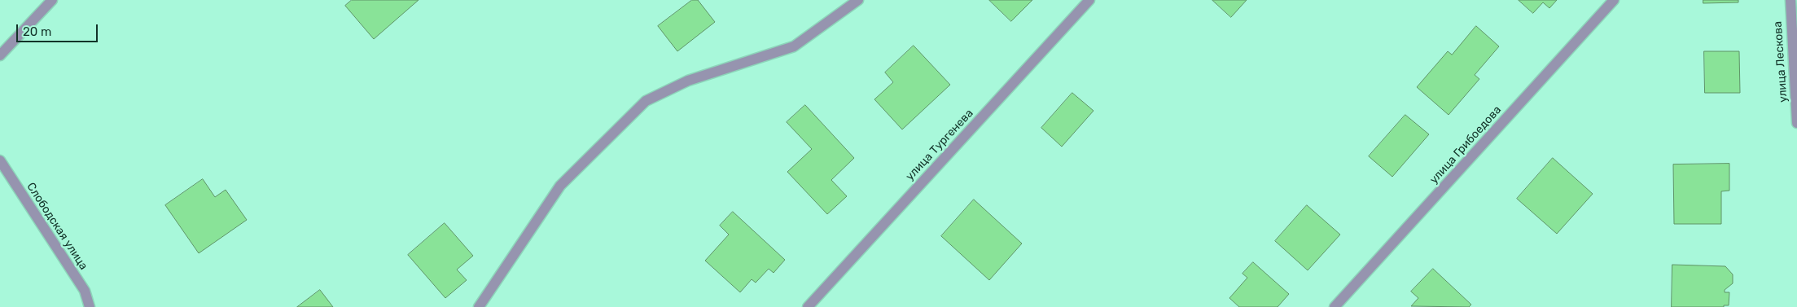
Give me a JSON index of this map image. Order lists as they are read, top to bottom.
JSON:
{
  "streets": {
    "street": [
      "улица Лескова",
      "улица Тургенева",
      "улица Грибоедова",
      "Слободская улица"
    ]
  },
  "scale_bar": "20 m"
}
